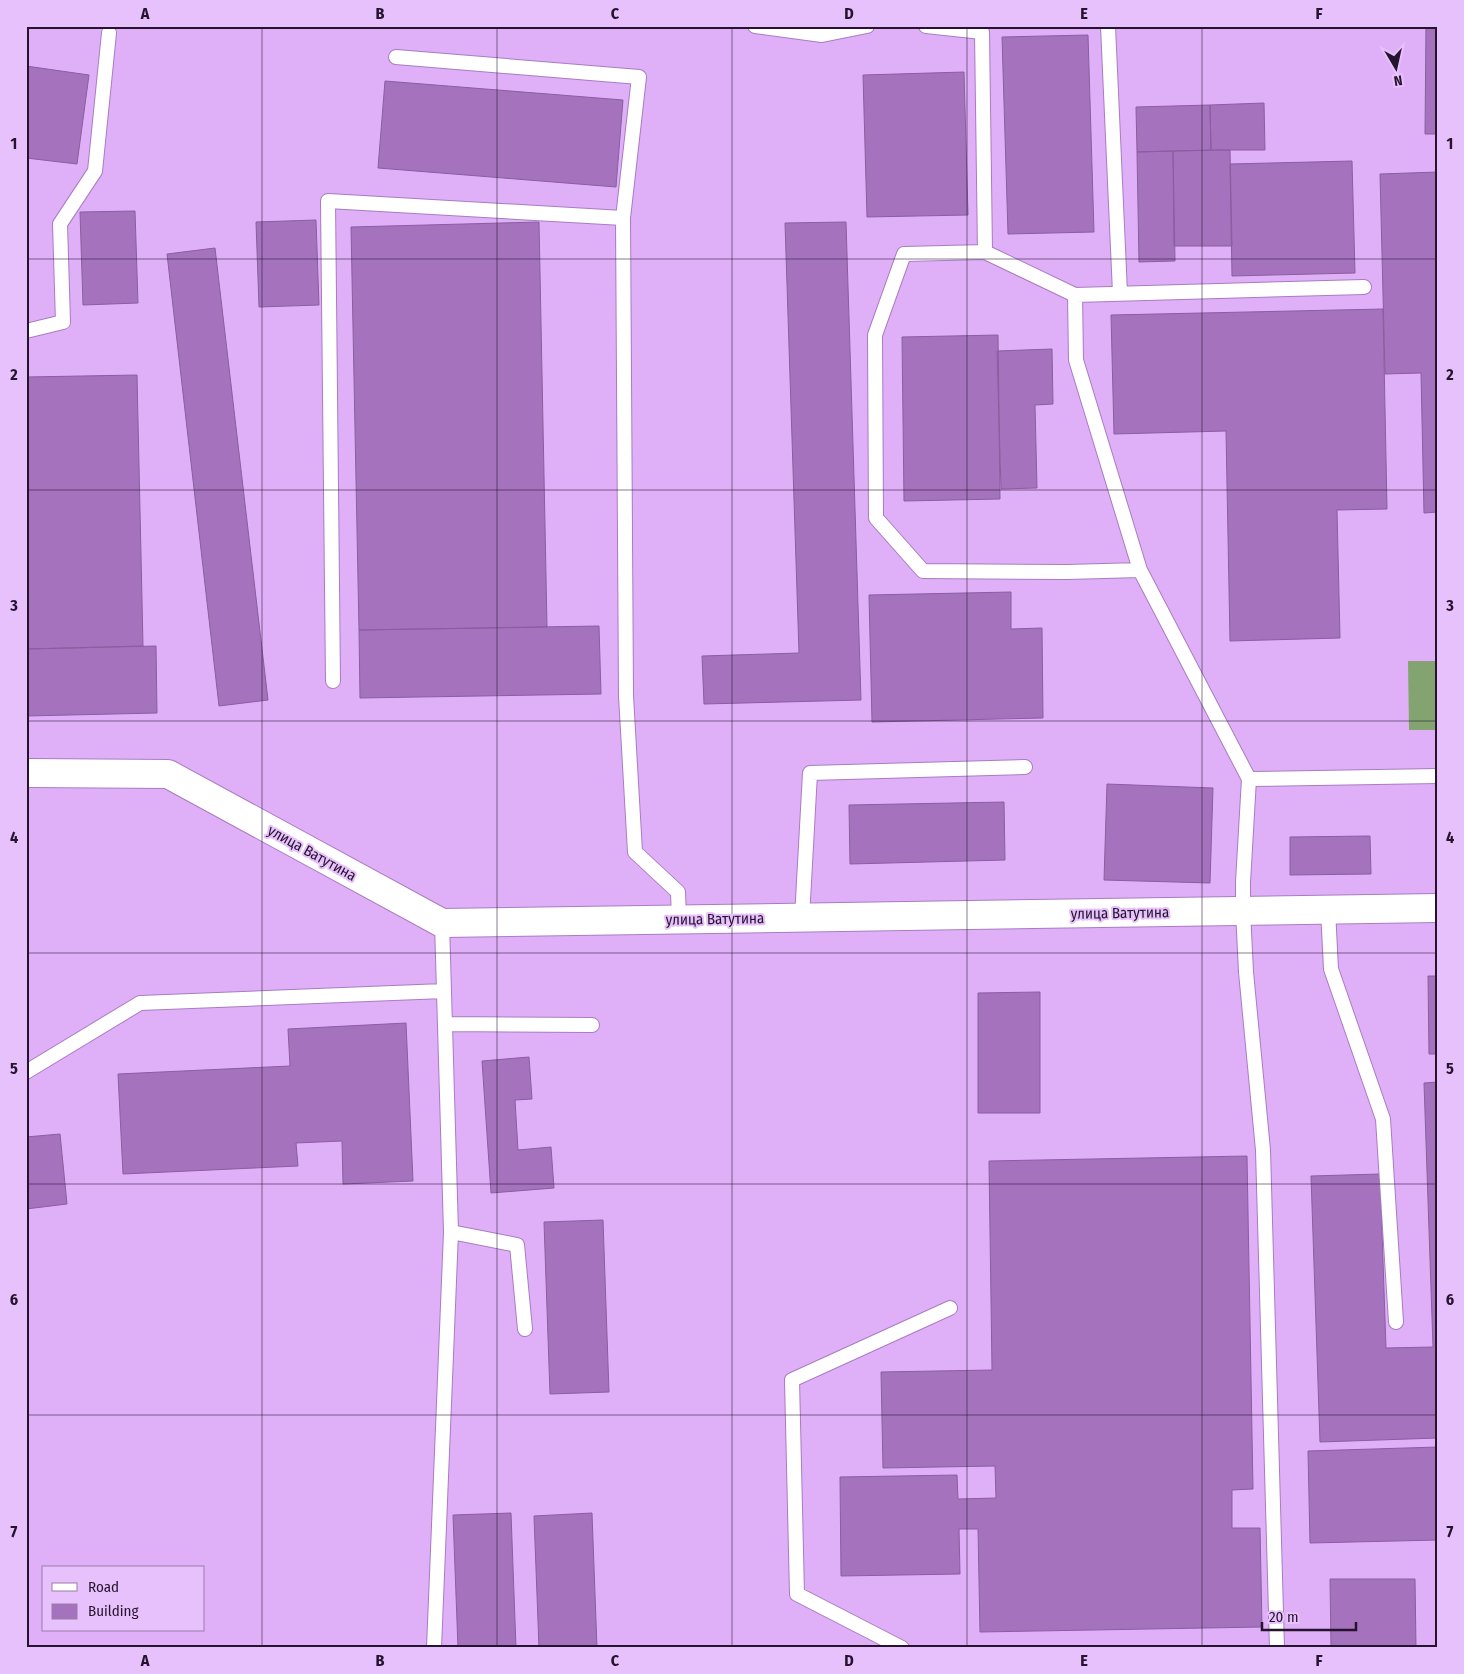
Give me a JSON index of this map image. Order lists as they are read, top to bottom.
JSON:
{
  "streets": {
    "street": ["улица Ватутина"]
  },
  "legend": ["Road", "Building"],
  "scale_bar": "20 m",
  "north": "bottom",
  "grid": {
    "columns": [
      "A",
      "B",
      "C",
      "D",
      "E",
      "F"
    ],
    "rows": [
      "1",
      "2",
      "3",
      "4",
      "5",
      "6",
      "7"
    ]
  }
}
